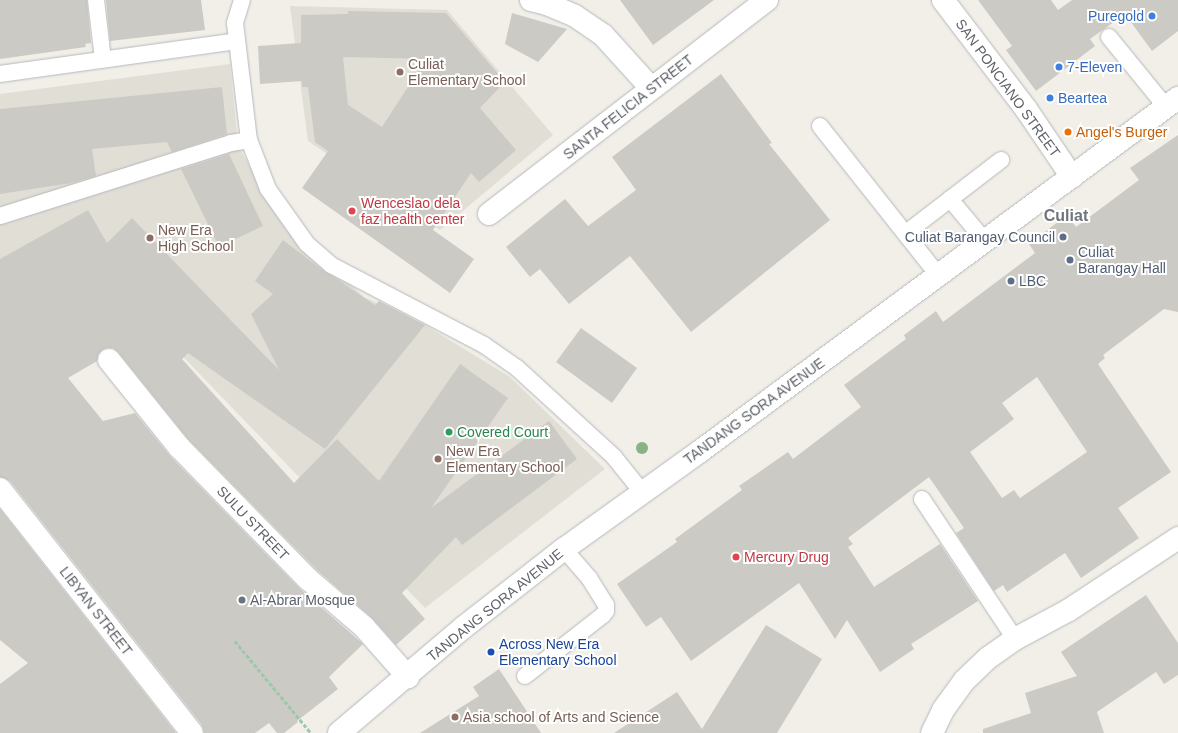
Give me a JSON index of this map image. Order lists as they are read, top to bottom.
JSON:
{
  "streets": {
    "street": [
      "SAN PONCIANO STREET",
      "SANTA FELICIA STREET",
      "TANDANG SORA AVENUE",
      "SULU STREET",
      "LIBYAN STREET"
    ]
  },
  "crossings": [
    ["SAN PONCIANO STREET", "TANDANG SORA AVENUE"],
    ["TANDANG SORA AVENUE", "SULU STREET"]
  ],
  "districts": ["Culiat"],
  "places": [
    "Puregold",
    "7-Eleven",
    "Culiat Elementary School",
    "Beartea",
    "Angel's Burger",
    "Wenceslao dela faz health center",
    "Culiat Barangay Council",
    "New Era High School",
    "Culiat Barangay Hall",
    "LBC",
    "Covered Court",
    "New Era Elementary School",
    "Mercury Drug",
    "Al-Abrar Mosque",
    "Across New Era Elementary School",
    "Asia school of Arts and Science"
  ]
}
